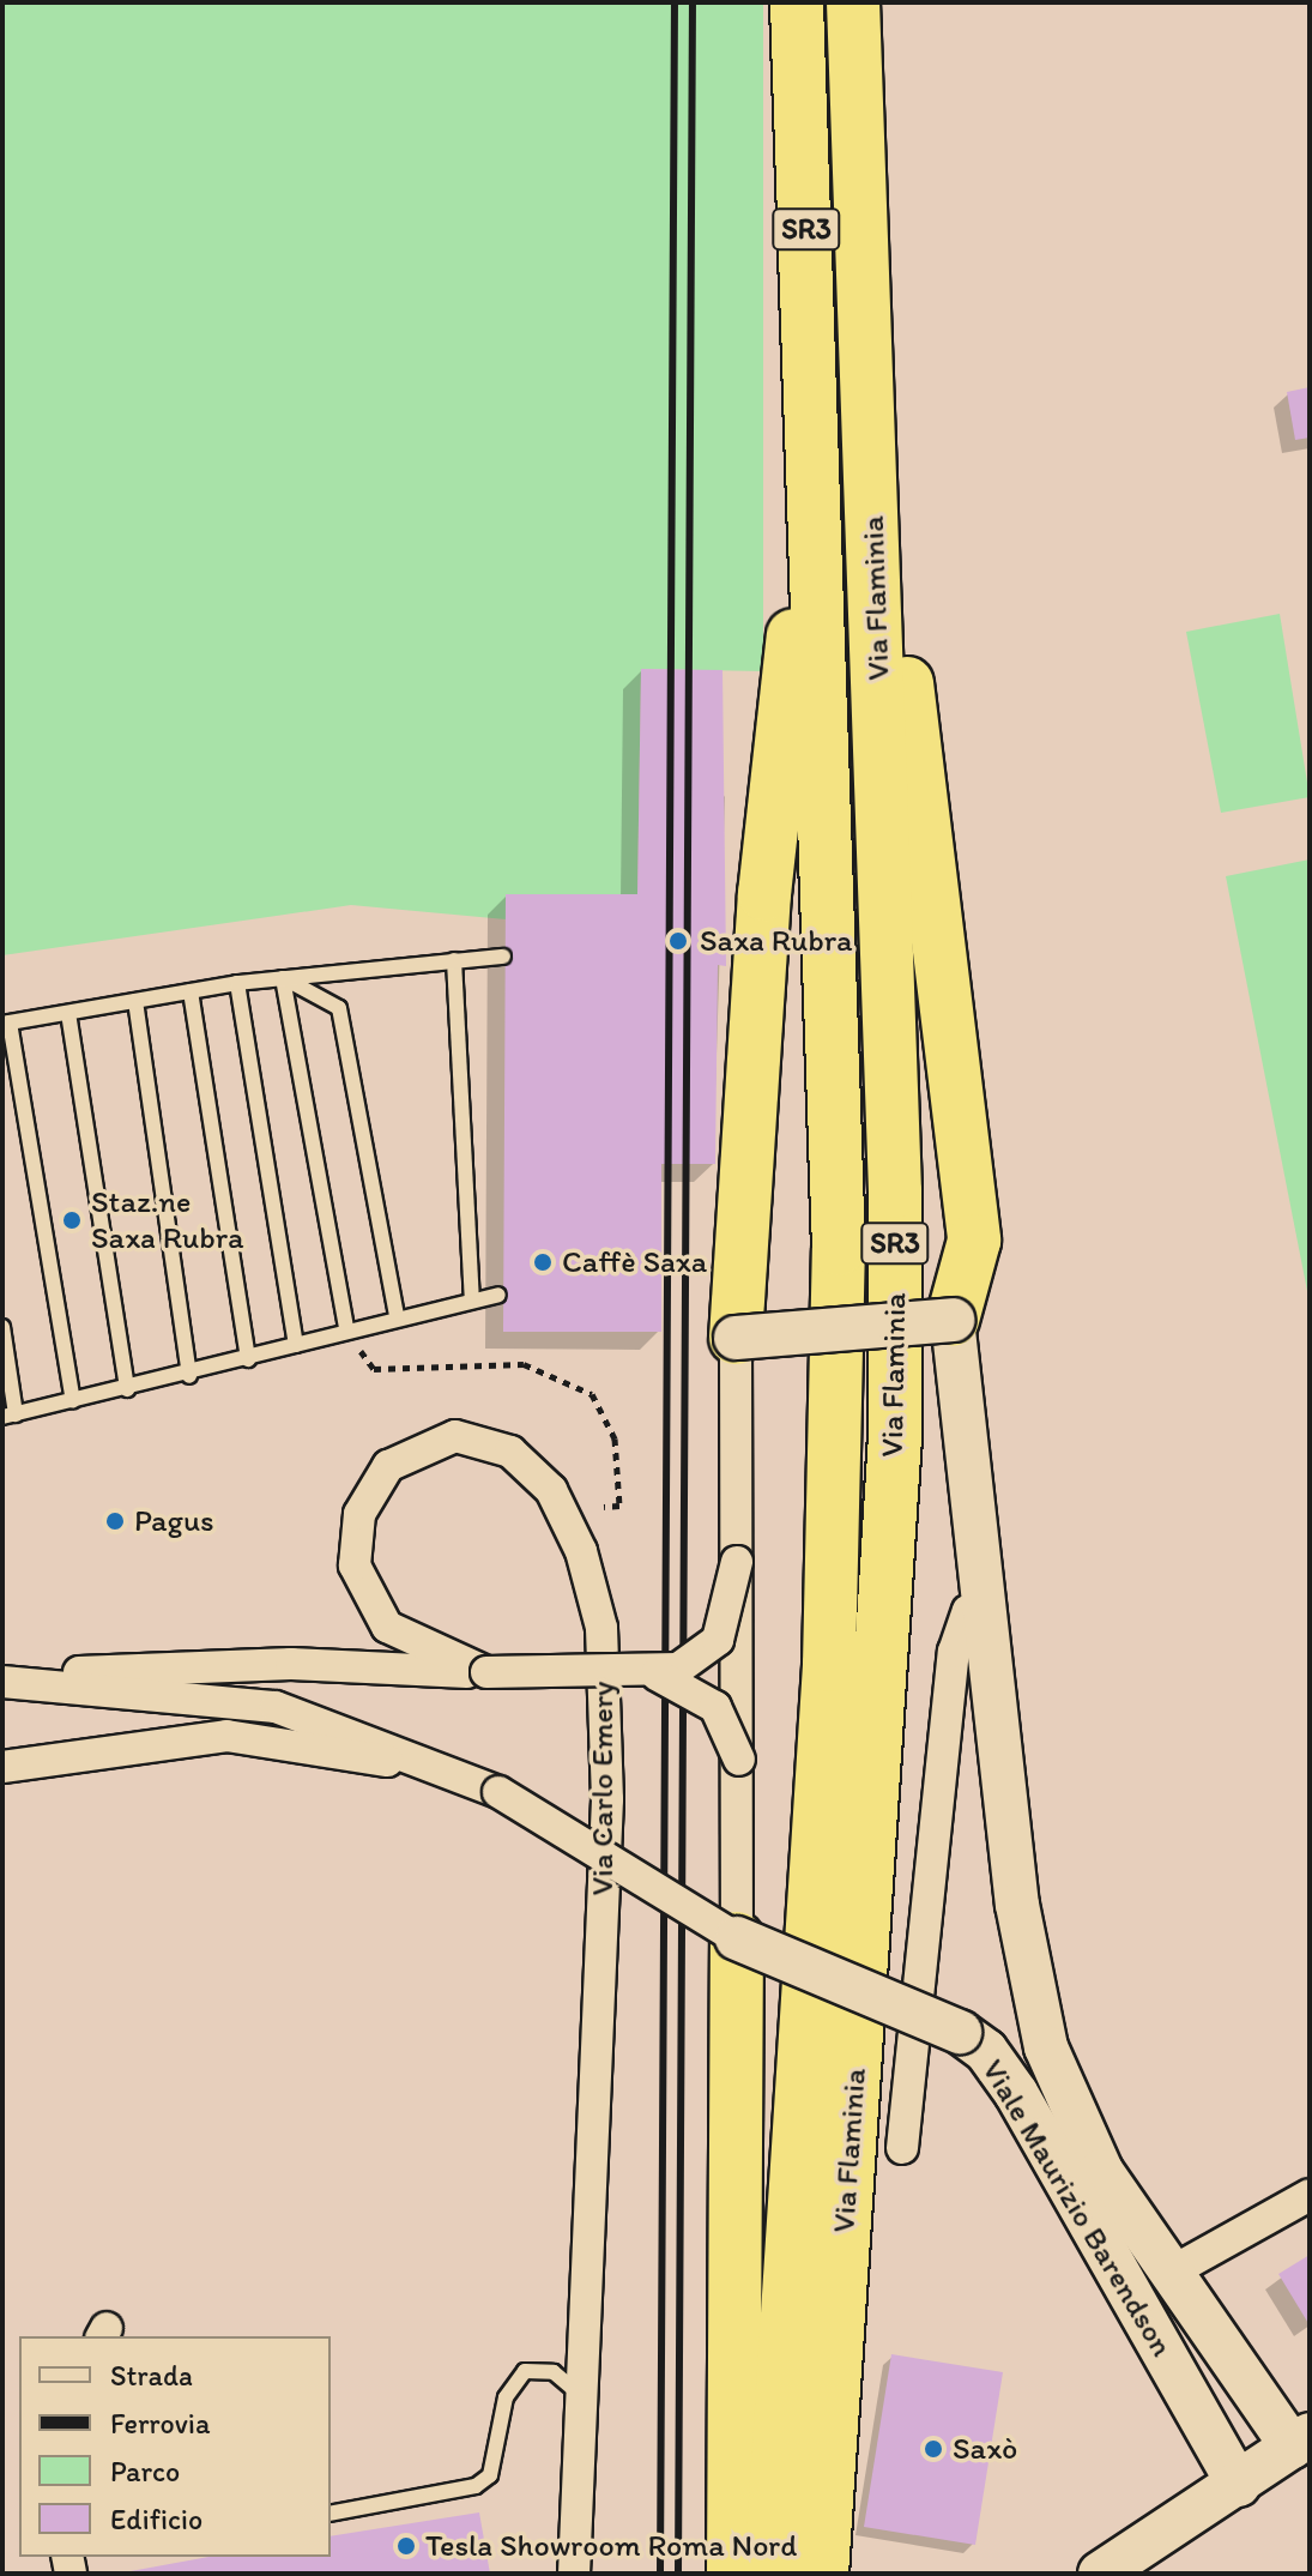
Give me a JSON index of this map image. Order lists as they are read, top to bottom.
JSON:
{
  "streets": {
    "highway": ["SR3", "Via Flaminia"],
    "street": ["Via Carlo Emery", "Viale Maurizio Barendson"]
  },
  "places": [
    "Saxa Rubra",
    "Staz.ne Saxa Rubra",
    "Caffè Saxa",
    "Pagus",
    "Saxò",
    "Tesla Showroom Roma Nord"
  ],
  "legend": [
    "Strada",
    "Ferrovia",
    "Parco",
    "Edificio"
  ]
}
